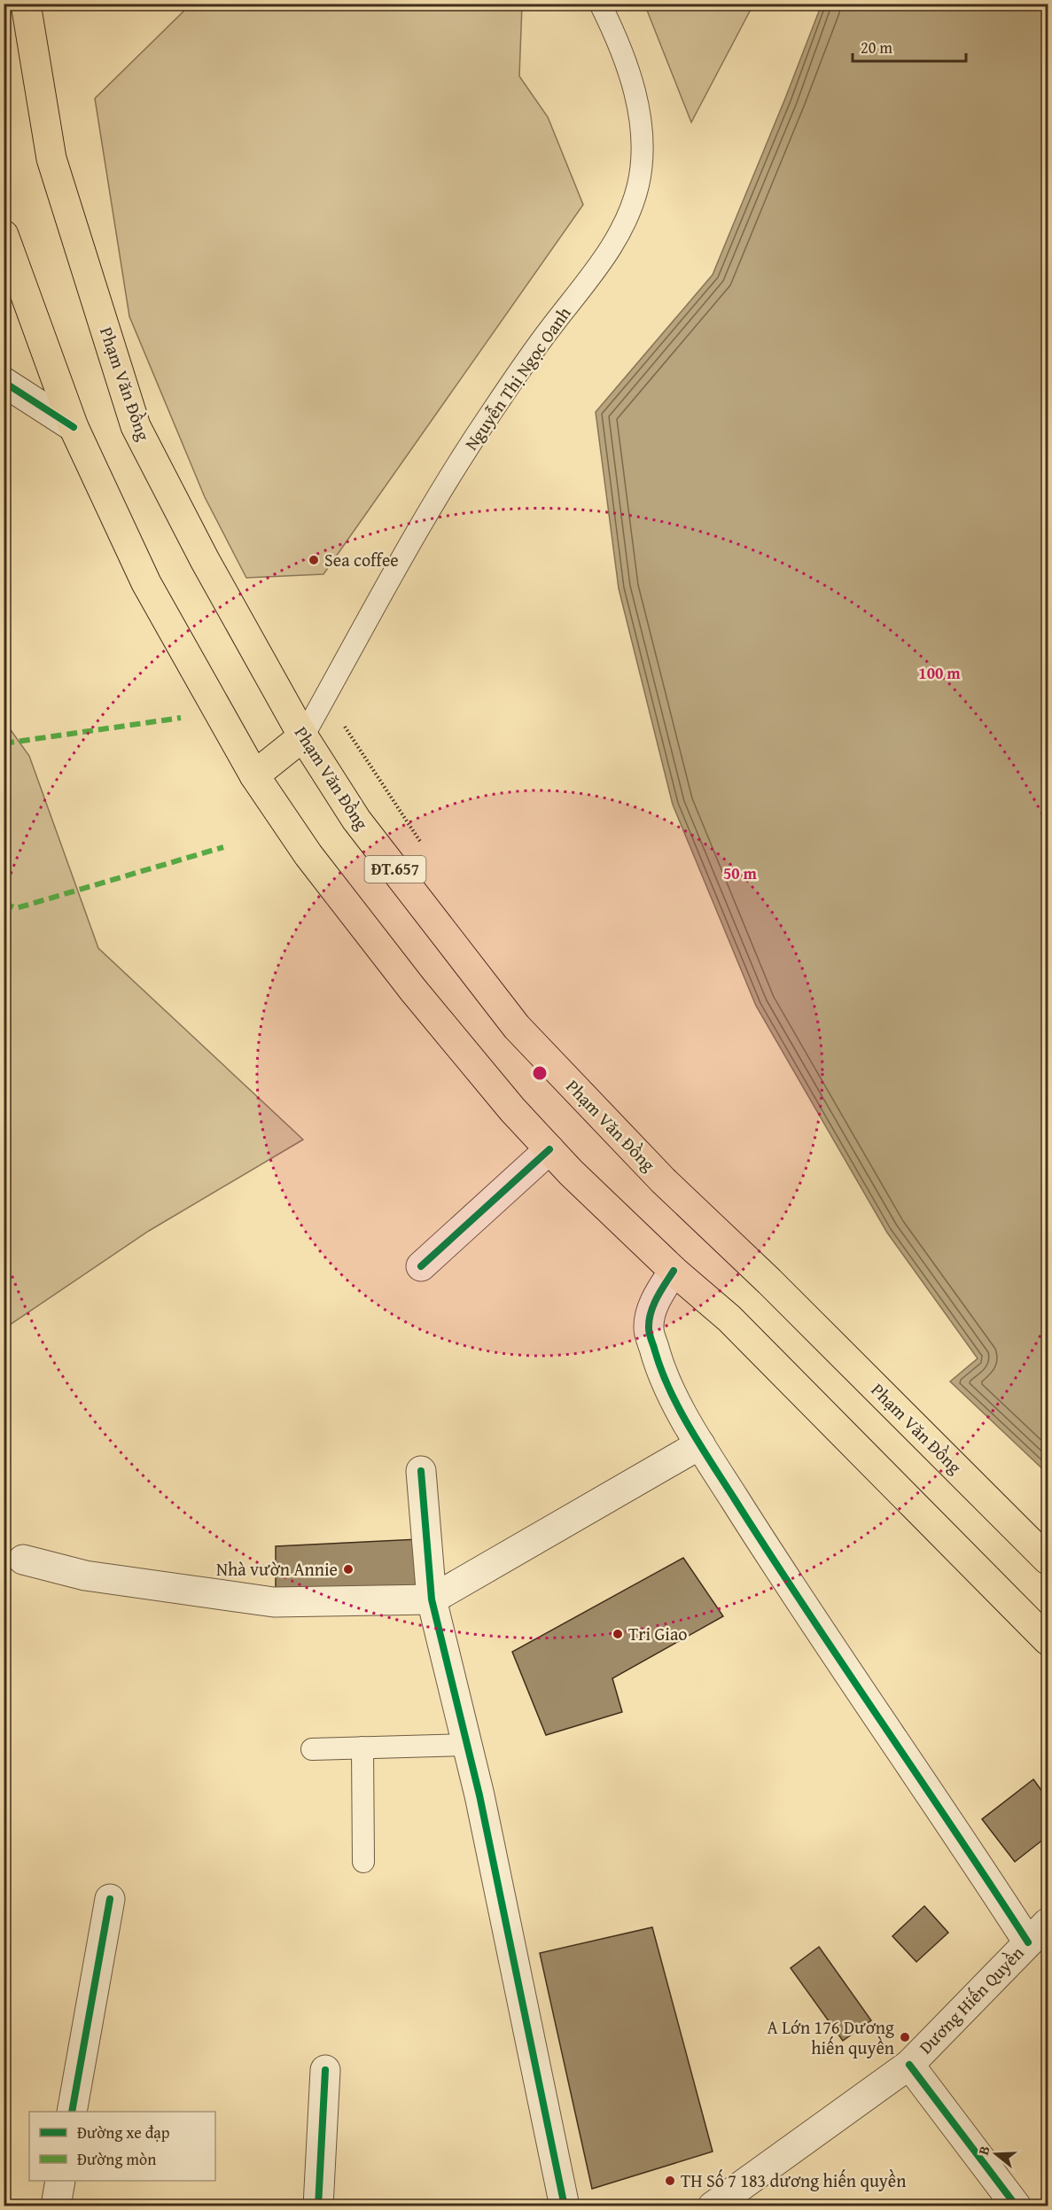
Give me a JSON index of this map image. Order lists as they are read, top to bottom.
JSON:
{
  "streets": {
    "main road": ["Phạm Văn Đồng", "ĐT.657"],
    "street": ["Dương Hiến Quyền"],
    "lane": ["Nguyễn Thị Ngọc Oanh"]
  },
  "crossings": [
    ["Nguyễn Thị Ngọc Oanh", "Phạm Văn Đồng"]
  ],
  "places": [
    "Sea coffee",
    "Nhà vườn Annie",
    "Tri Giao",
    "A Lớn 176 Dương hiến quyền",
    "TH Số 7 183 dương hiến quyền"
  ],
  "legend": ["Đường xe đạp", "Đường mòn"],
  "scale_bar": "20 m",
  "north": "left",
  "rings": ["100 m", "50 m"]
}
